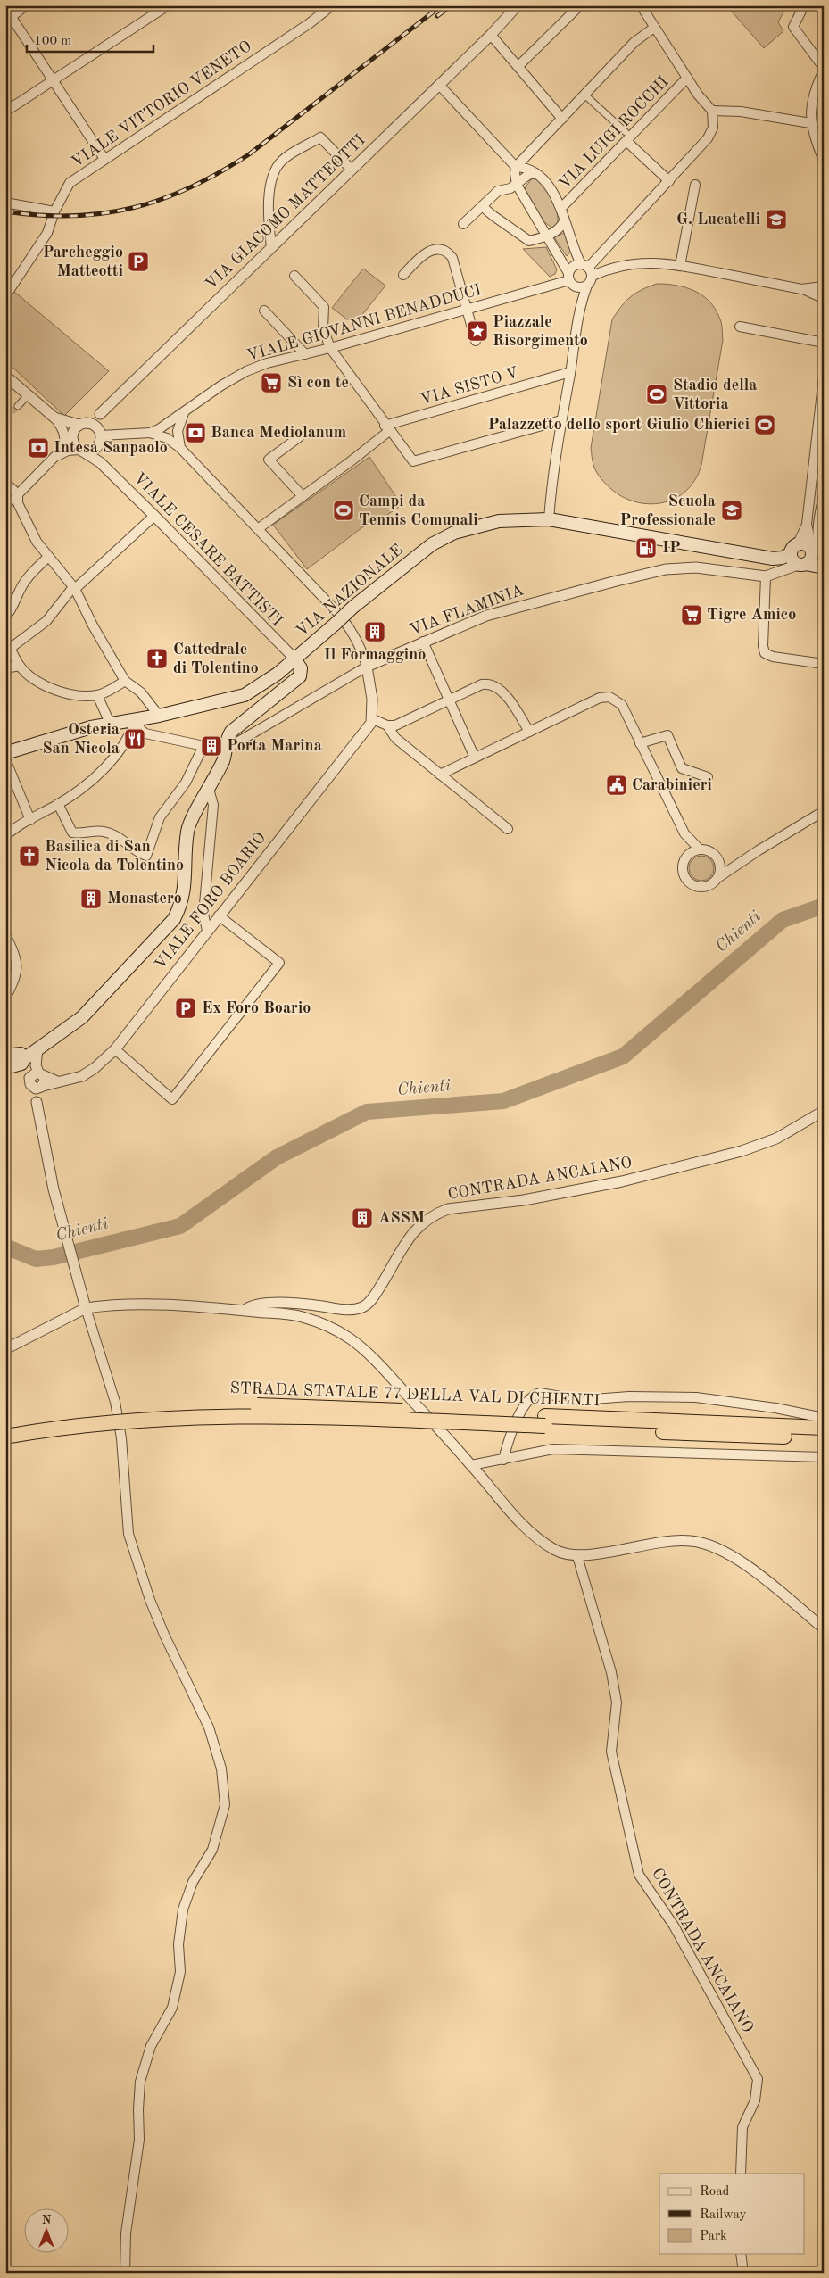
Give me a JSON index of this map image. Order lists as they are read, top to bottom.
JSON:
{
  "streets": {
    "highway": ["STRADA STATALE 77 DELLA VAL DI CHIENTI"],
    "main road": ["VIA NAZIONALE"],
    "street": [
      "VIALE VITTORIO VENETO",
      "VIA LUIGI ROCCHI",
      "VIA GIACOMO MATTEOTTI",
      "VIALE GIOVANNI BENADDUCI",
      "VIA SISTO V",
      "VIALE CESARE BATTISTI",
      "VIA FLAMINIA",
      "VIALE FORO BOARIO",
      "CONTRADA ANCAIANO"
    ]
  },
  "crossings": [
    ["VIA GIACOMO MATTEOTTI", "VIALE CESARE BATTISTI"],
    ["VIALE CESARE BATTISTI", "VIA NAZIONALE"],
    ["VIA NAZIONALE", "VIA FLAMINIA"]
  ],
  "water": ["Chienti"],
  "places": {
    "school or university": ["G. Lucatelli", "Scuola Professionale"],
    "parking": ["Parcheggio Matteotti", "Ex Foro Boario"],
    "place": ["Piazzale Risorgimento"],
    "supermarket": ["Sì con te", "Tigre Amico"],
    "sports": ["Stadio della Vittoria", "Palazzetto dello sport Giulio Chierici", "Campi da Tennis Comunali"],
    "bank": ["Banca Mediolanum", "Intesa Sanpaolo"],
    "fuel station": ["IP"],
    "building": [
      "Il Formaggino",
      "Porta Marina",
      "Monastero",
      "ASSM"
    ],
    "church": ["Cattedrale di Tolentino", "Basilica di San Nicola da Tolentino"],
    "restaurant": ["Osteria San Nicola"],
    "public building": ["Carabinieri"]
  },
  "legend": ["Road", "Railway", "Park"],
  "scale_bar": "100 m",
  "north": "top"
}
